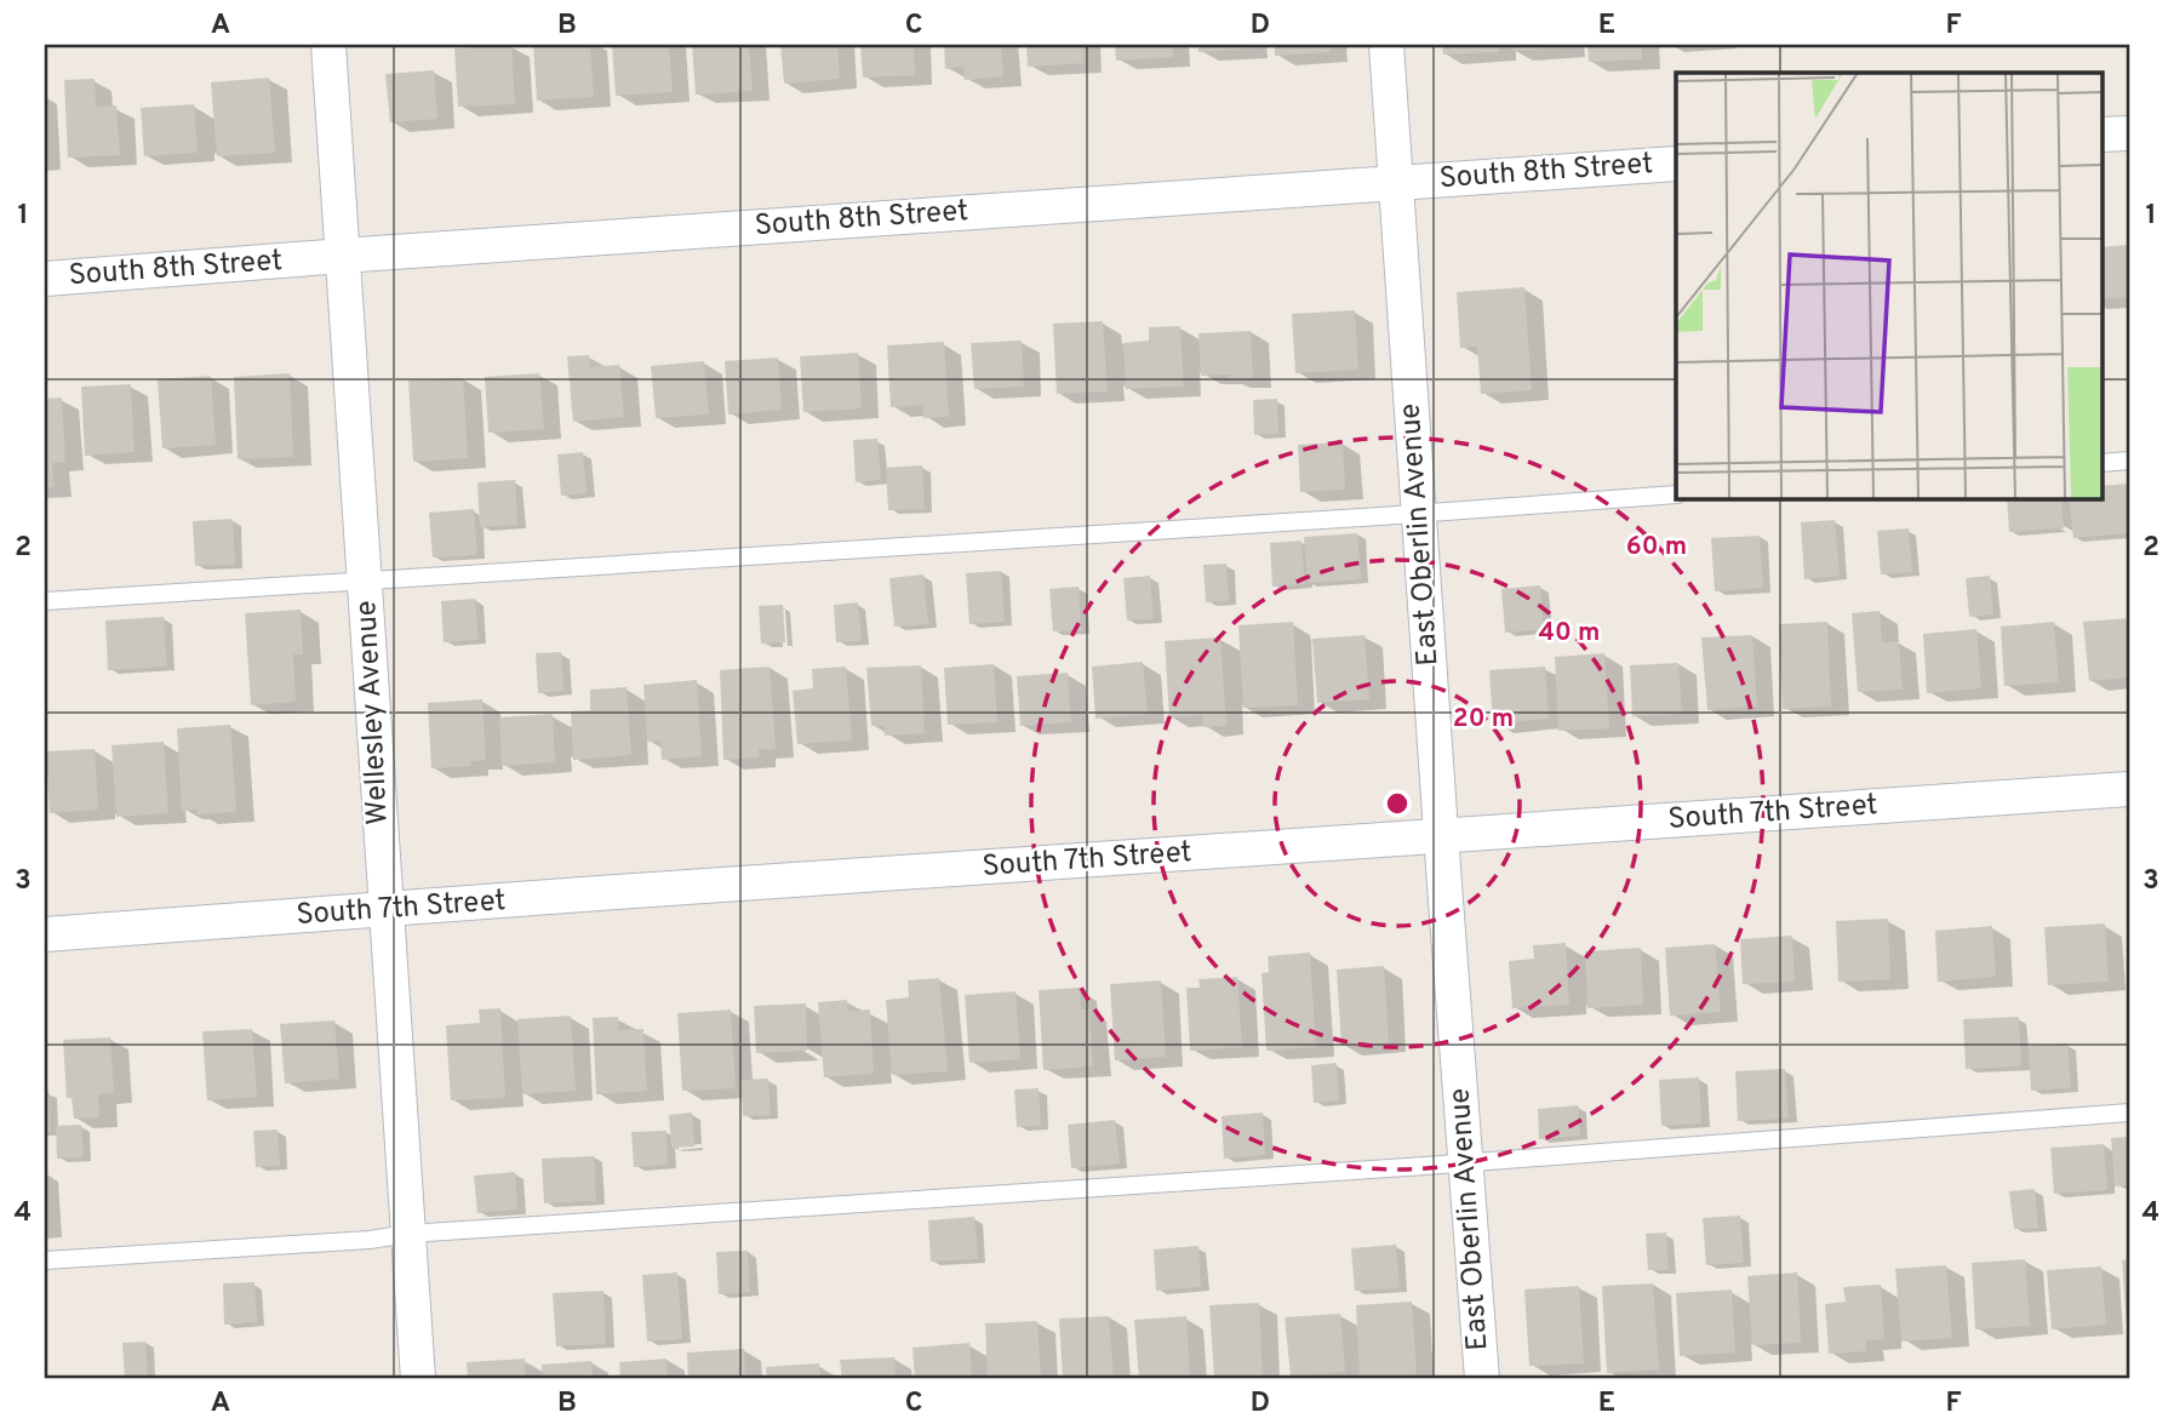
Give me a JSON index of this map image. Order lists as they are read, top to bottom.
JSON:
{
  "streets": {
    "street": [
      "South 8th Street",
      "East Oberlin Avenue",
      "Wellesley Avenue",
      "South 7th Street"
    ]
  },
  "crossings": [
    ["South 8th Street", "East Oberlin Avenue"],
    ["South 8th Street", "Wellesley Avenue"],
    ["East Oberlin Avenue", "South 7th Street"],
    ["Wellesley Avenue", "South 7th Street"]
  ],
  "grid": {
    "columns": [
      "A",
      "B",
      "C",
      "D",
      "E",
      "F"
    ],
    "rows": [
      "1",
      "2",
      "3",
      "4"
    ]
  },
  "rings": ["60 m", "40 m", "20 m"]
}
